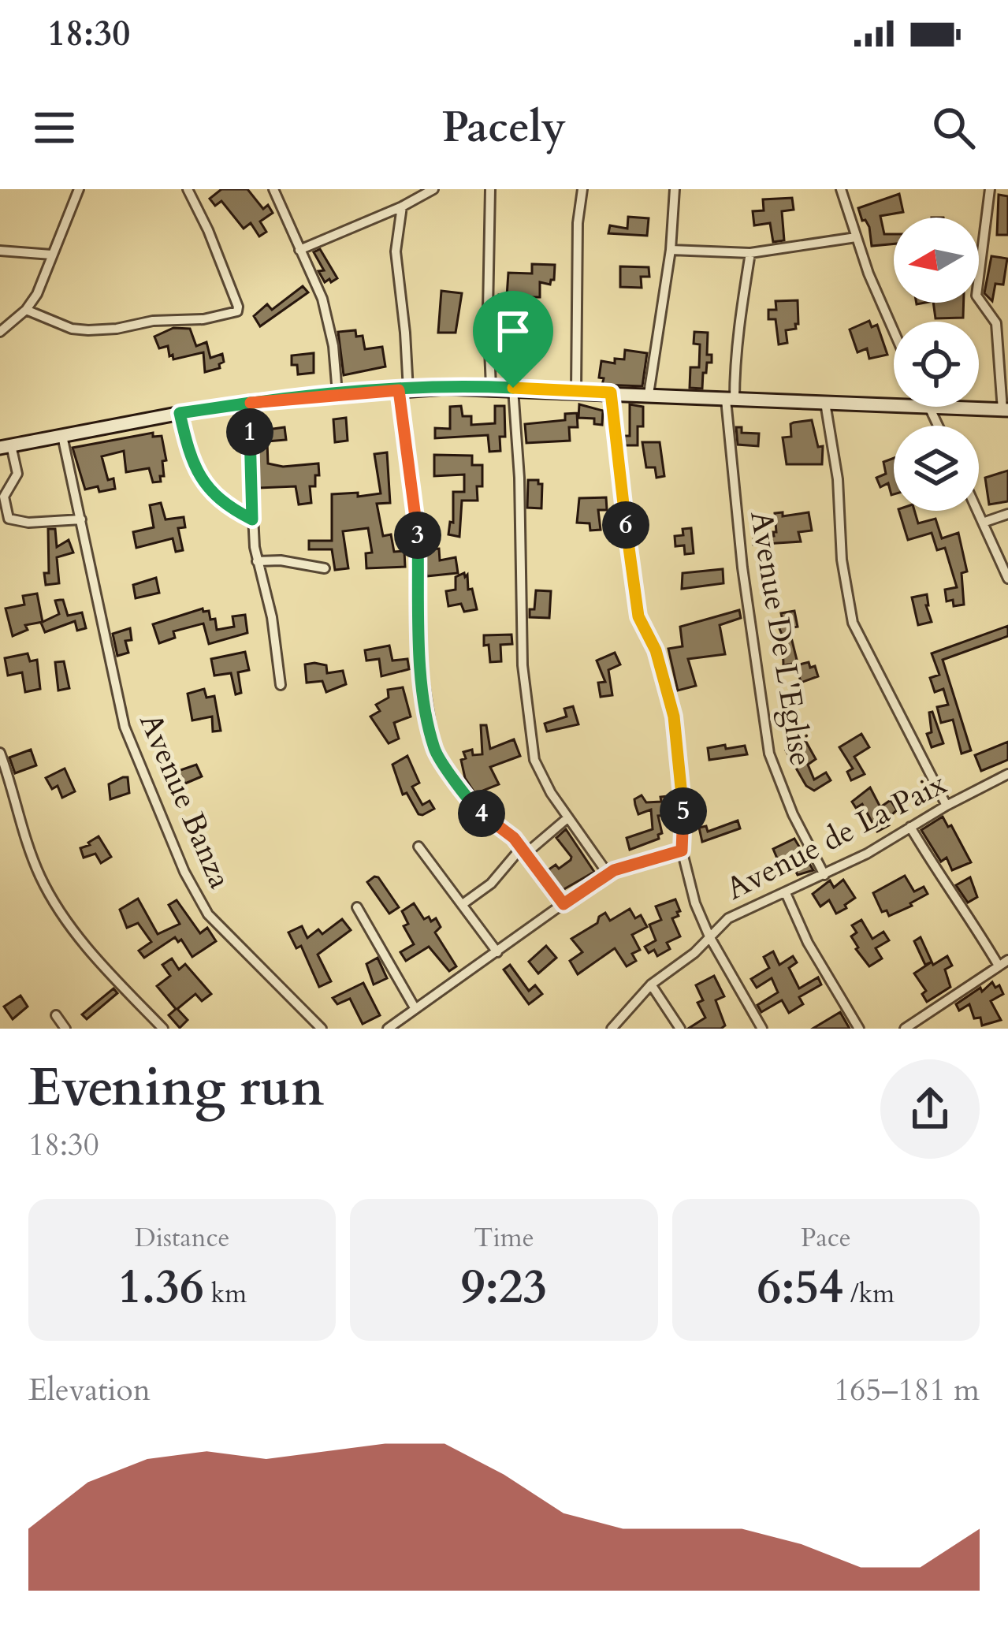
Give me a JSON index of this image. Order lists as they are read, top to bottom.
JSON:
{
  "streets": {
    "street": ["Avenue De L'Eglise", "Avenue Banza", "Avenue de La Paix"]
  },
  "crossings": [
    ["Avenue De L'Eglise", "Avenue de La Paix"]
  ],
  "north": "left",
  "page": {
    "status": "18:30",
    "header": "Pacely",
    "pins": [
      "1",
      "6",
      "3",
      "5",
      "4"
    ],
    "heading": ["Evening run", "18:30"],
    "stats": [
      ["Distance", "1.36 km"],
      ["Time", "9:23"],
      ["Pace", "6:54 /km"]
    ],
    "chart": ["Elevation", "165–181 m"]
  }
}
